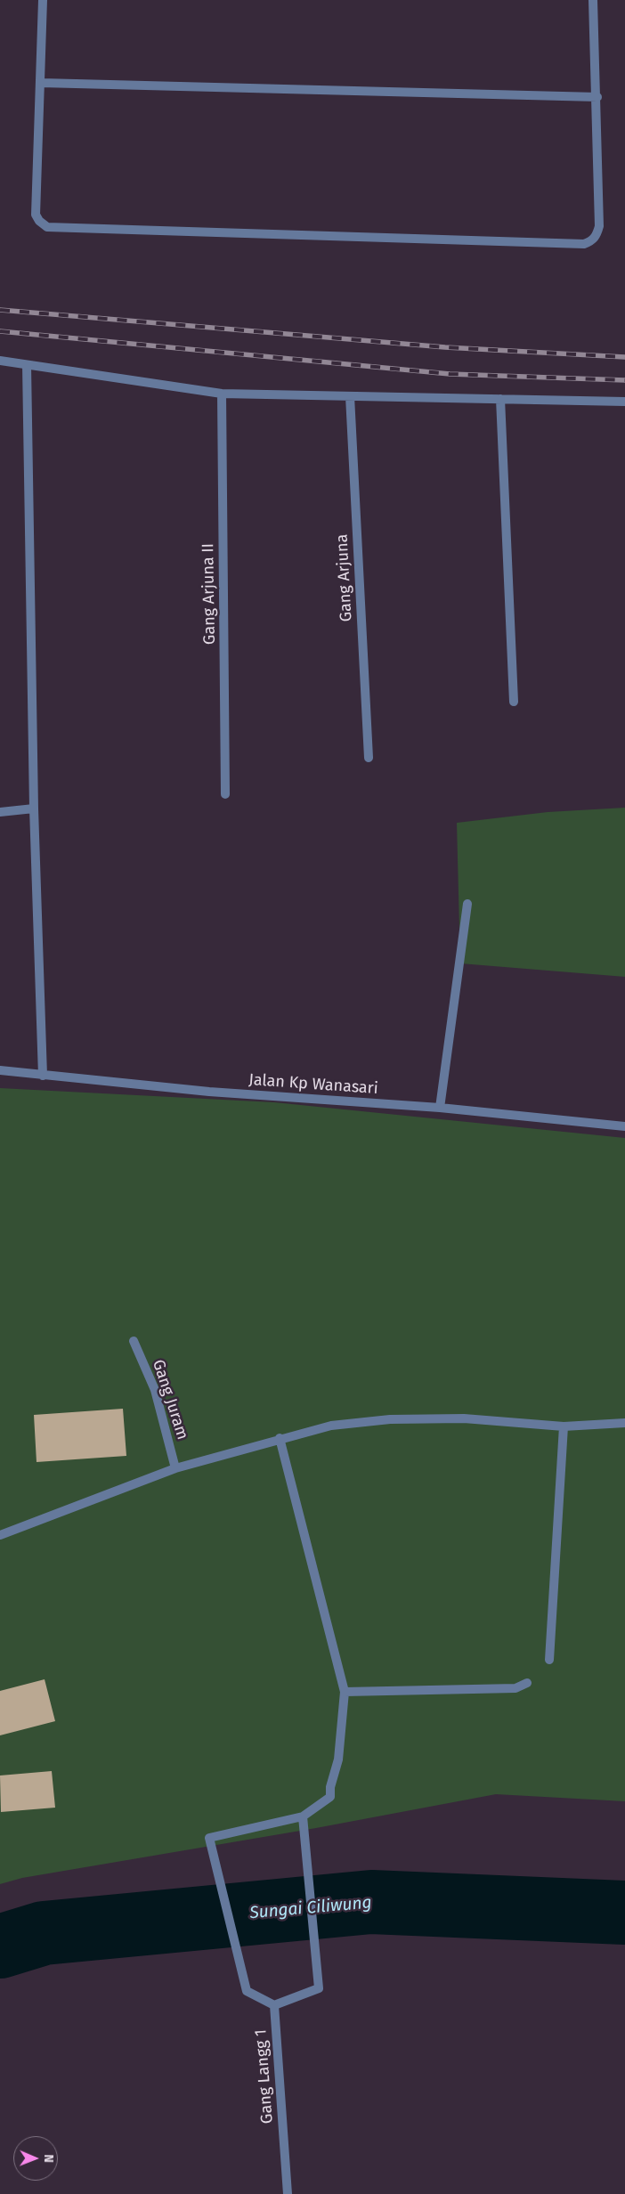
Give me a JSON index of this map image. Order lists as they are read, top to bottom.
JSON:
{
  "streets": {
    "street": [
      "Gang Arjuna",
      "Gang Arjuna II",
      "Jalan Kp Wanasari",
      "Gang Juram",
      "Gang Langg 1"
    ]
  },
  "water": ["Sungai Ciliwung"],
  "north": "right"
}
